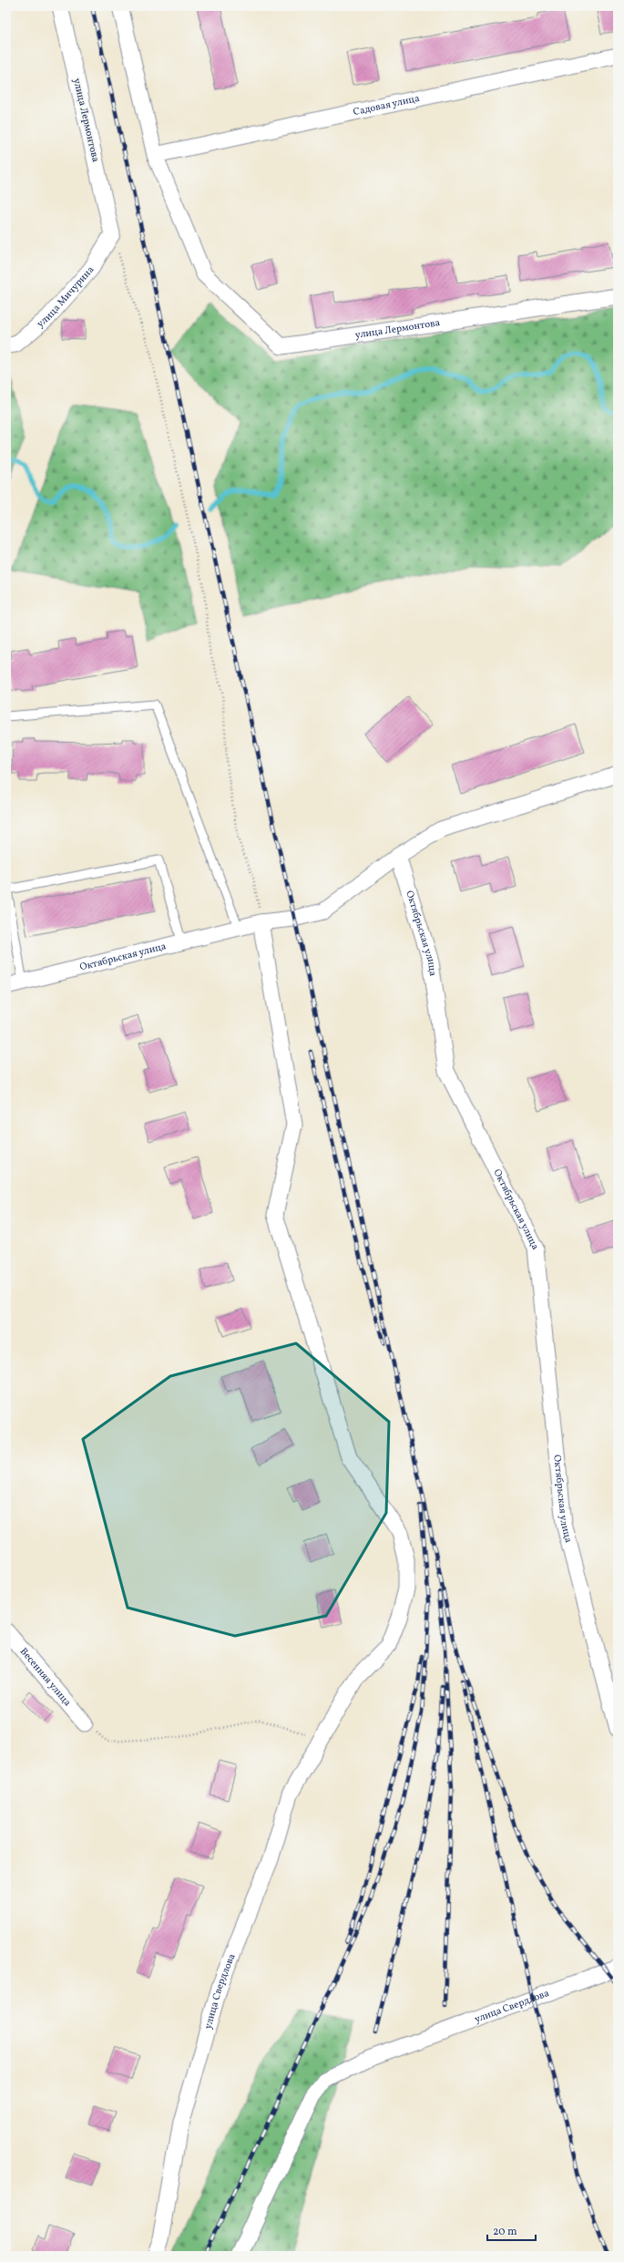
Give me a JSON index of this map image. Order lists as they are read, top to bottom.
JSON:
{
  "streets": {
    "street": [
      "Садовая улица",
      "улица Лермонтова",
      "улица Мичурина",
      "Октябрьская улица",
      "Весенняя улица",
      "улица Свердлова"
    ]
  },
  "crossings": [
    ["Садовая улица", "улица Лермонтова"],
    ["улица Лермонтова", "улица Мичурина"]
  ],
  "scale_bar": "20 m"
}
